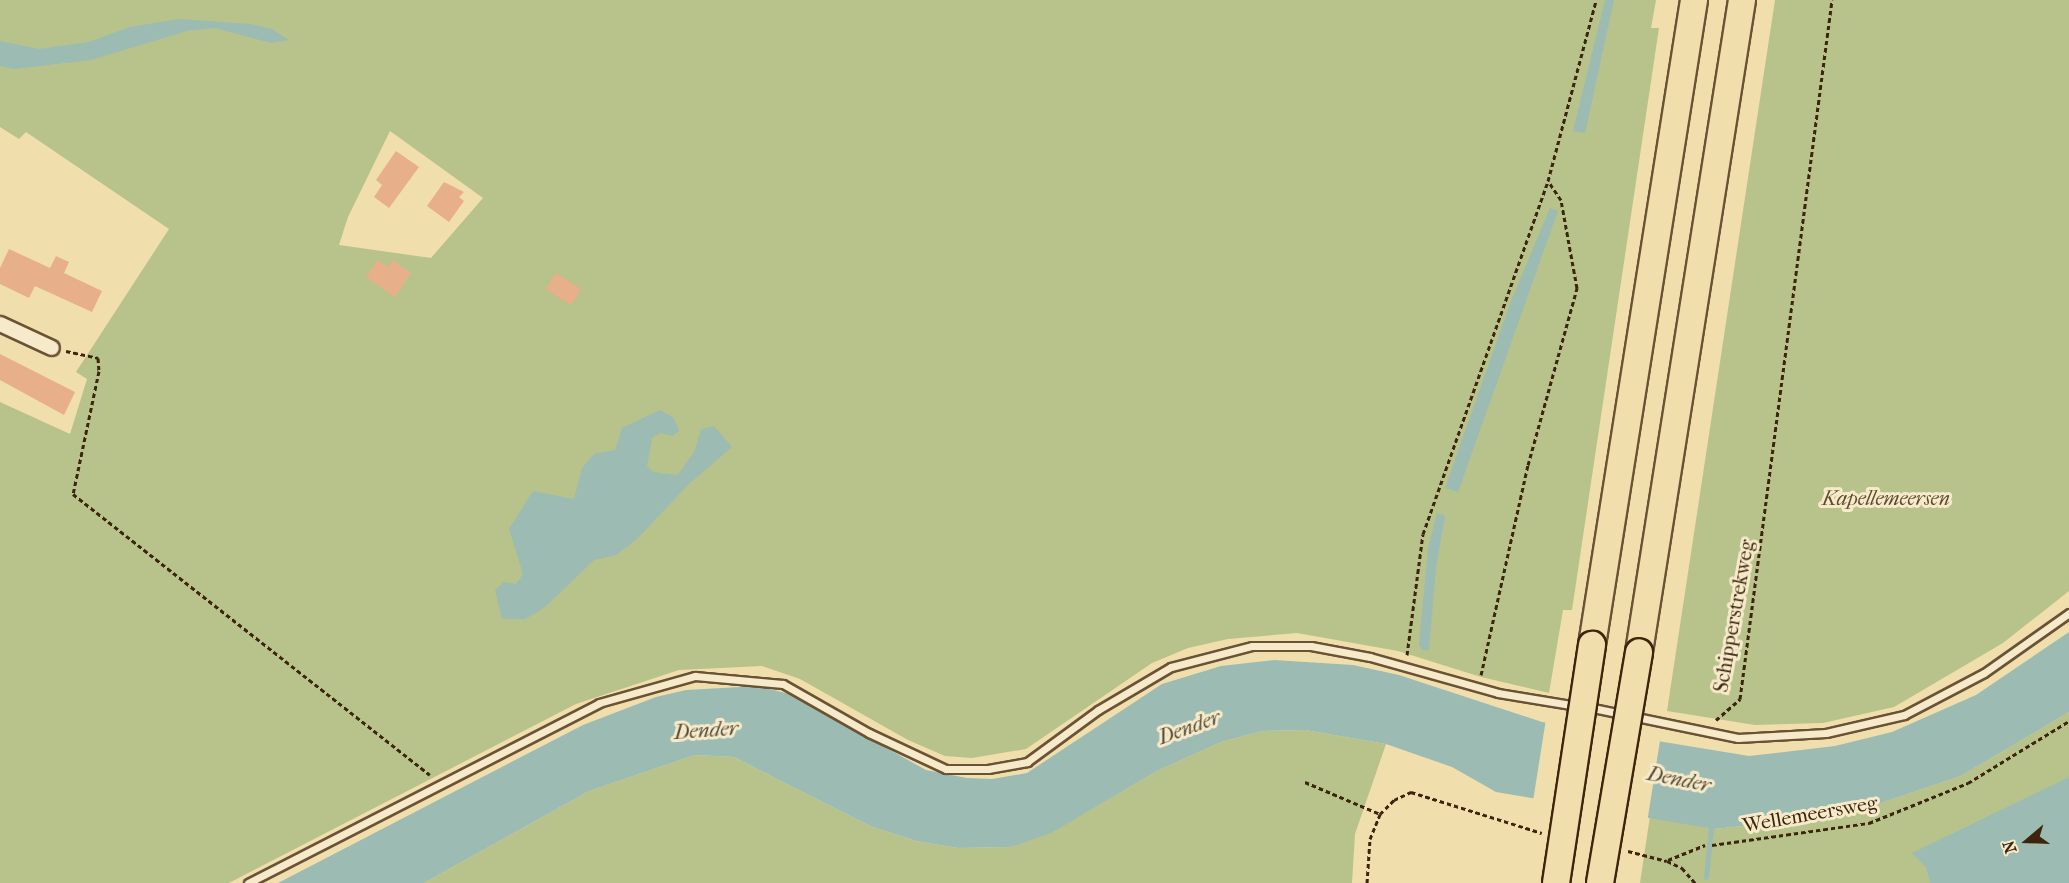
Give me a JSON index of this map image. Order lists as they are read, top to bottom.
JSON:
{
  "streets": {
    "path": ["Schipperstrekweg", "Wellemeersweg"]
  },
  "water": ["Dender"],
  "parks": ["Kapellemeersen"],
  "north": "left"
}
